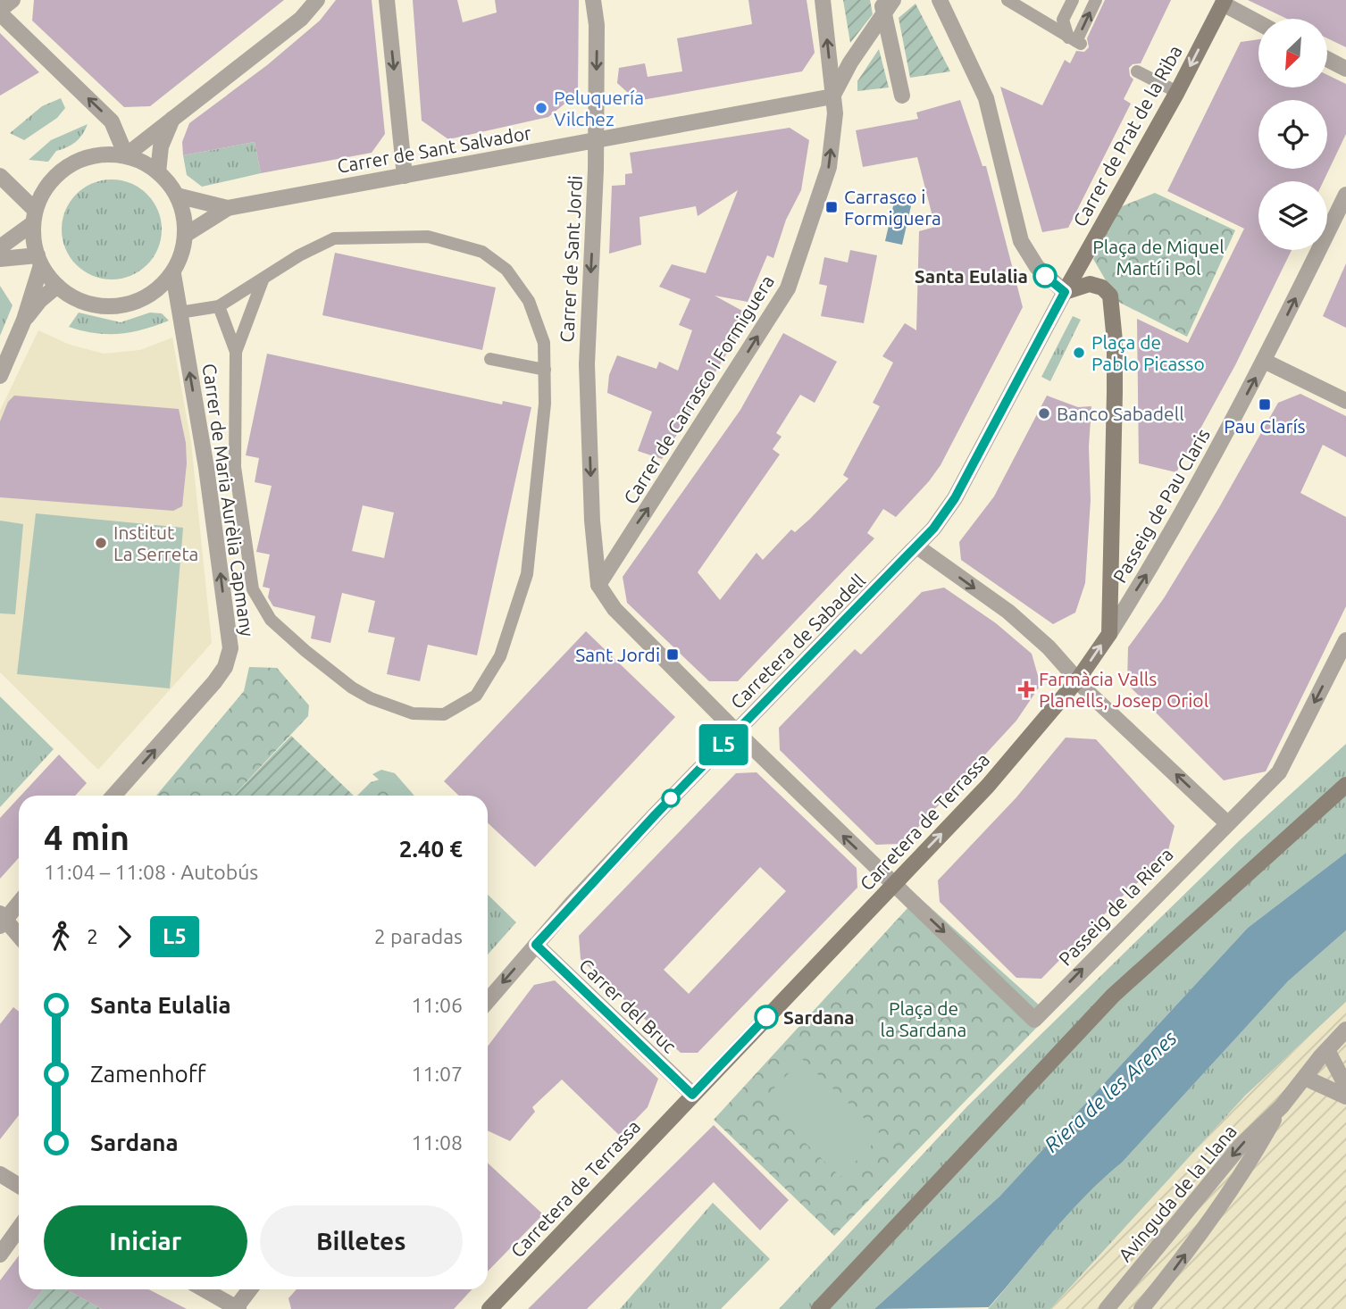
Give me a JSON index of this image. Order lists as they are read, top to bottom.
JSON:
{
  "streets": {
    "street": [
      "Carrer de Prat de la Riba",
      "Carrer de Sant Salvador",
      "Carrer de Sant Jordi",
      "Carrer de Carrasco i Formiguera",
      "Carrer de Maria Aurèlia Capmany",
      "Passeig de Pau Claris",
      "Carretera de Sabadell",
      "Carretera de Terrassa",
      "Passeig de la Riera",
      "Carrer del Bruc",
      "Avinguda de la Llana"
    ]
  },
  "crossings": [
    ["Carrer de Prat de la Riba", "Carretera de Sabadell"],
    ["Carrer de Sant Salvador", "Carrer de Sant Jordi"],
    ["Carrer de Sant Salvador", "Carrer de Carrasco i Formiguera"],
    ["Carrer de Sant Salvador", "Carrer de Maria Aurèlia Capmany"],
    ["Carrer de Sant Jordi", "Carrer de Carrasco i Formiguera"],
    ["Carrer de Sant Jordi", "Carretera de Sabadell"],
    ["Carrer de Sant Jordi", "Carretera de Terrassa"],
    ["Carrer de Sant Jordi", "Passeig de la Riera"],
    ["Passeig de Pau Claris", "Carretera de Terrassa"],
    ["Carretera de Sabadell", "Carrer del Bruc"],
    ["Carretera de Terrassa", "Carrer del Bruc"]
  ],
  "one_way": [
    "Carrer de Carrasco i Formiguera",
    "Carrer de Maria Aurèlia Capmany",
    "Passeig de Pau Claris",
    "Carretera de Terrassa"
  ],
  "water": ["Riera de les Arenes"],
  "parks": ["Plaça de Miquel Martí i Pol", "Plaça de la Sardana"],
  "places": {
    "other": [
      "Peluquería Vilchez",
      "Santa Eulalia",
      "Plaça de Pablo Picasso",
      "Banco Sabadell",
      "Institut La Serreta",
      "Sardana"
    ],
    "transit": ["Carrasco i Formiguera", "Pau Clarís", "Sant Jordi"],
    "health": ["Farmàcia Valls Planells, Josep Oriol"]
  },
  "lines": ["bus line L5"],
  "north": "bottom left",
  "page": {
    "on_map": "L5",
    "heading": ["4 min", "11:04 – 11:08 · Autobús", "2.40 €"],
    "legs": ["2", "L5", "2 paradas"],
    "list": [
      {
        "name": "Santa Eulalia",
        "value": "11:06"
      },
      {
        "name": "Zamenhoff",
        "value": "11:07"
      },
      {
        "name": "Sardana",
        "value": "11:08"
      }
    ],
    "buttons": ["Iniciar", "Billetes"]
  }
}
